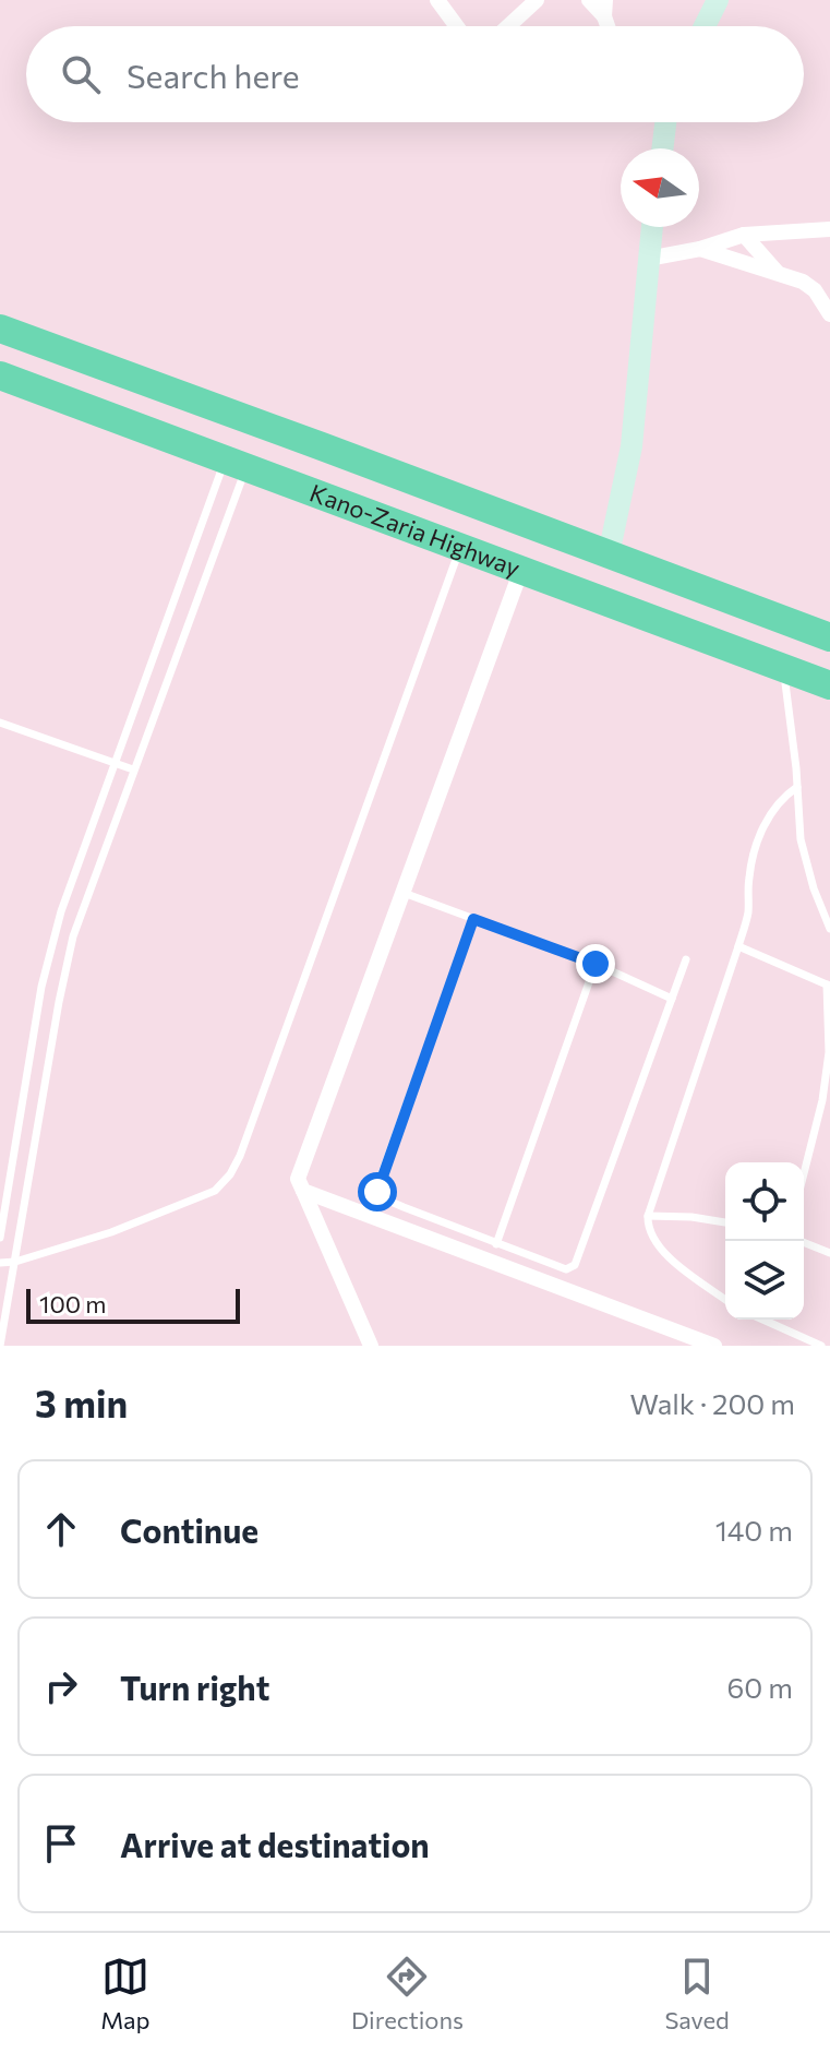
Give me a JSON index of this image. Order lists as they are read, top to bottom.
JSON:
{
  "streets": {
    "highway": ["Kano-Zaria Highway"]
  },
  "scale_bar": "100 m",
  "north": "left",
  "page": {
    "search": "Search here",
    "scale": "100 m",
    "heading": ["3 min", "Walk · 200 m"],
    "list": [
      ["Continue", "140 m"],
      ["Turn right", "60 m"],
      "Arrive at destination"
    ],
    "nav": ["Map", "Directions", "Saved"]
  }
}
